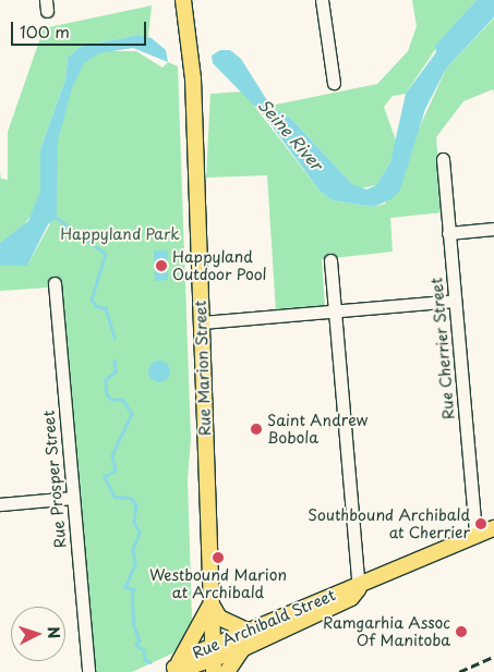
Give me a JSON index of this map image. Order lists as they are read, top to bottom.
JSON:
{
  "streets": {
    "main road": ["Rue Marion Street", "Rue Archibald Street"],
    "street": ["Rue Cherrier Street", "Rue Prosper Street"]
  },
  "crossings": [
    ["Rue Cherrier Street", "Rue Archibald Street"],
    ["Rue Marion Street", "Rue Archibald Street"]
  ],
  "water": ["Seine River"],
  "parks": ["Happyland Park"],
  "places": [
    "Happyland Outdoor Pool",
    "Saint Andrew Bobola",
    "Southbound Archibald at Cherrier",
    "Westbound Marion at Archibald",
    "Ramgarhia Assoc Of Manitoba"
  ],
  "scale_bar": "100 m",
  "north": "right"
}
